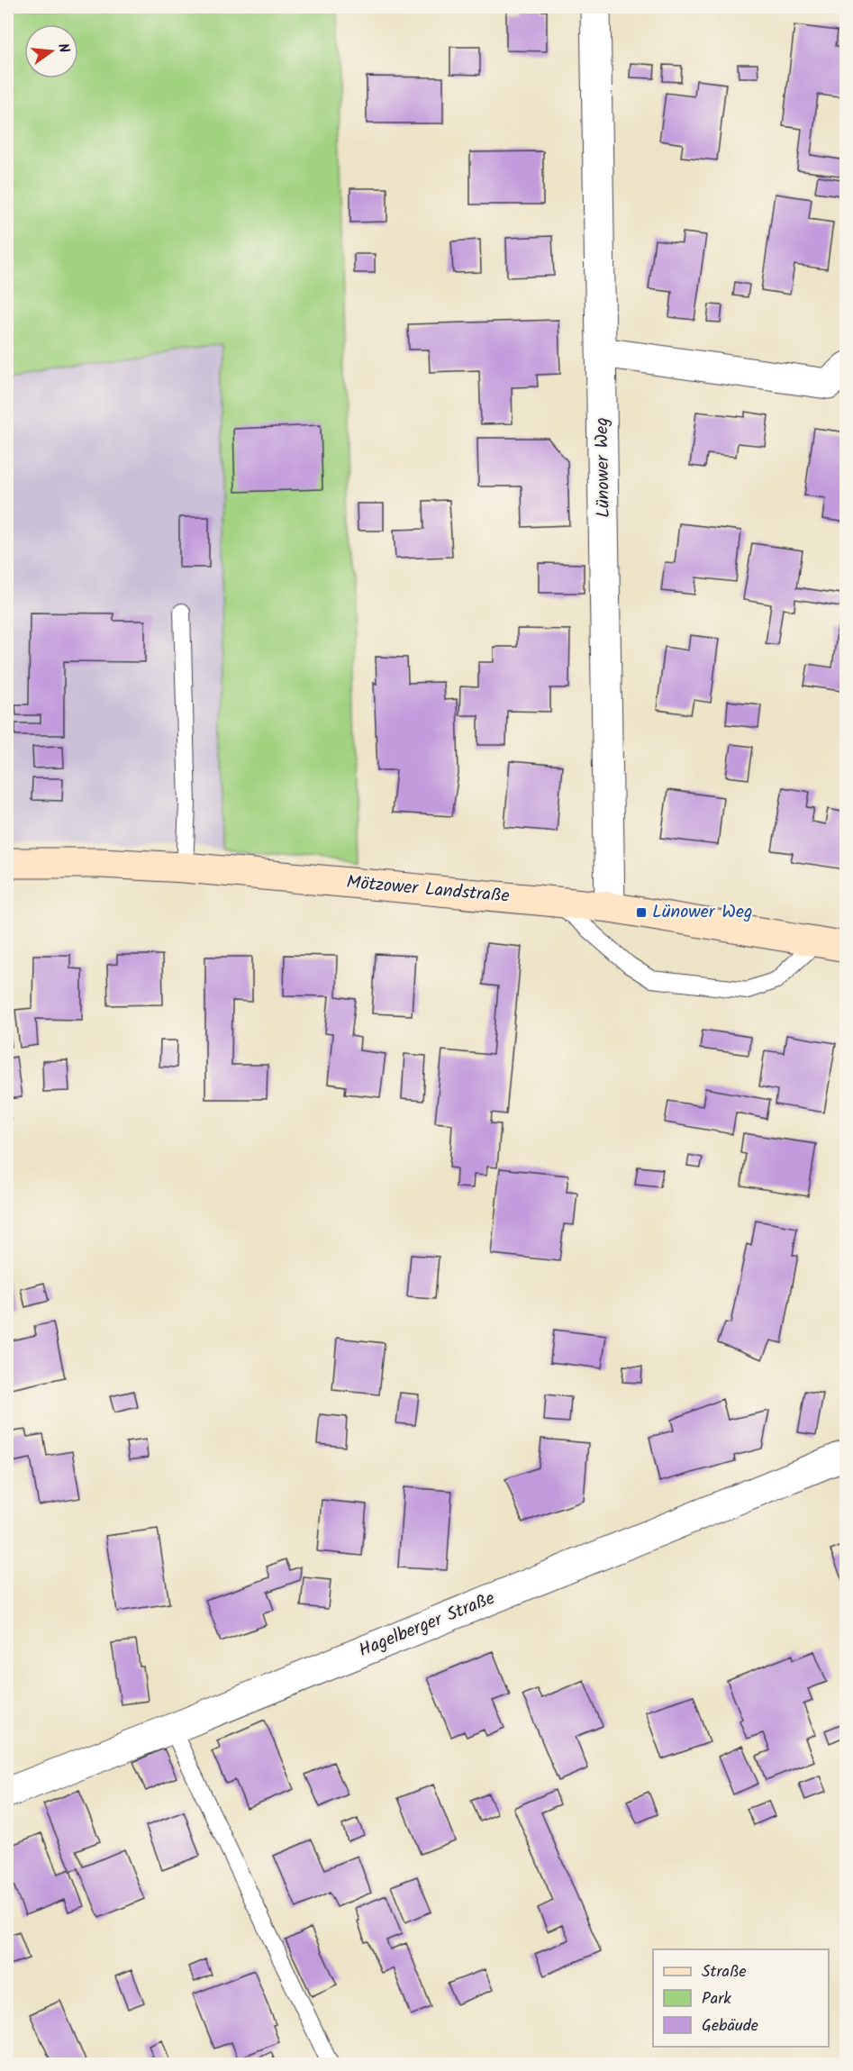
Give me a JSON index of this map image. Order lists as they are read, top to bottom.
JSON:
{
  "streets": {
    "main road": ["Mötzower Landstraße"],
    "street": ["Lünower Weg", "Hagelberger Straße"]
  },
  "crossings": [
    ["Lünower Weg", "Mötzower Landstraße"]
  ],
  "places": {
    "transit": ["Lünower Weg"]
  },
  "legend": ["Straße", "Park", "Gebäude"],
  "north": "right"
}
